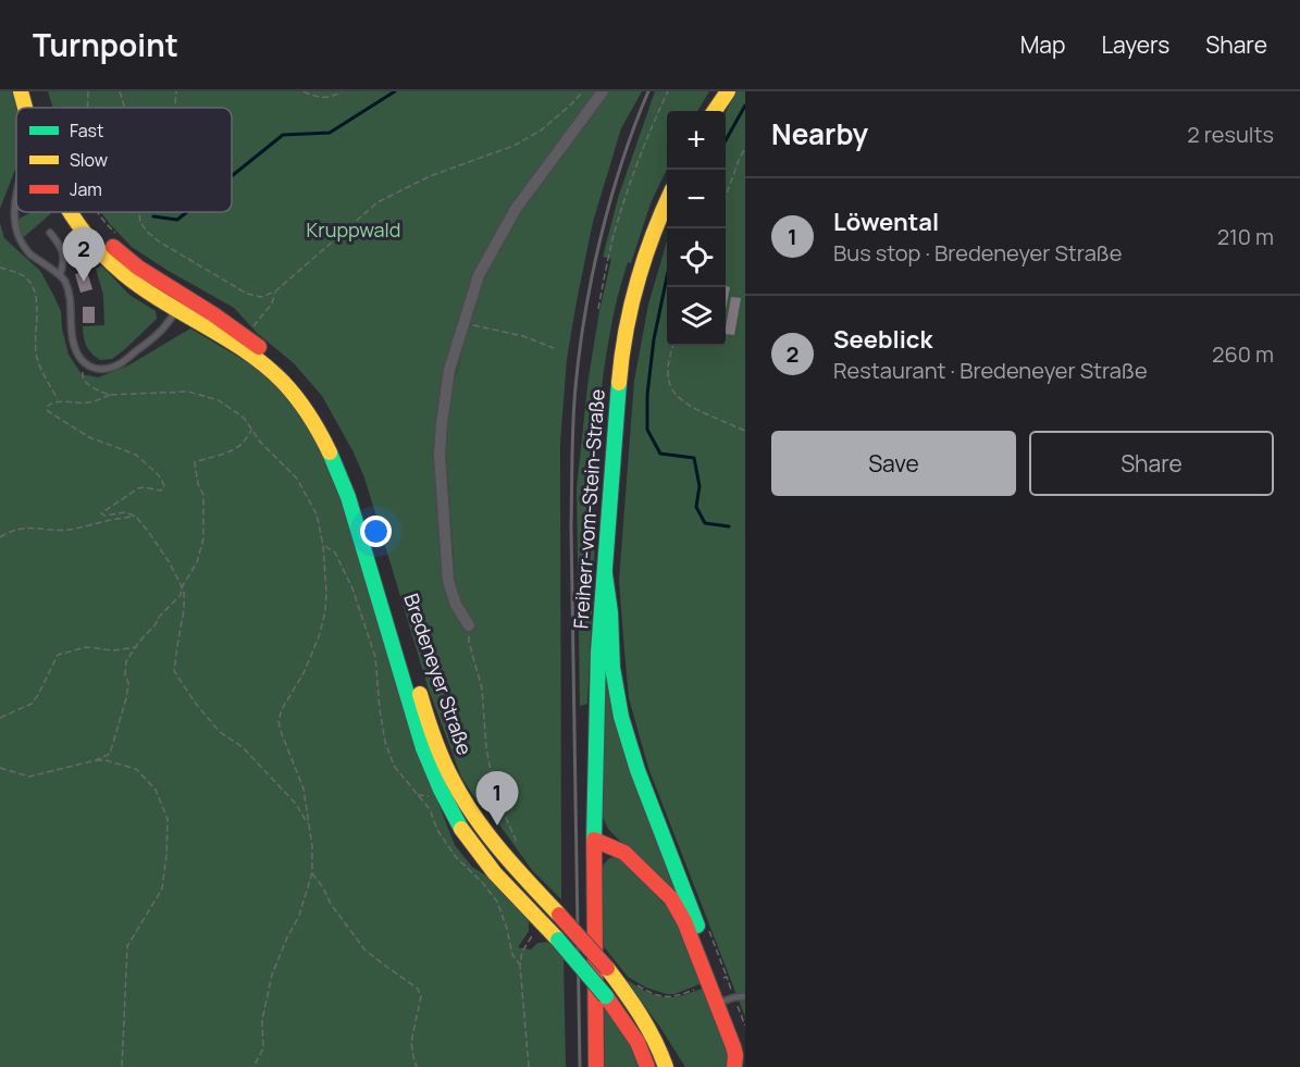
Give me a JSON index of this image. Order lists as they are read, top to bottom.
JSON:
{
  "streets": {
    "main road": ["Freiherr-vom-Stein-Straße", "Bredeneyer Straße"]
  },
  "parks": ["Kruppwald"],
  "legend": ["Fast", "Slow", "Jam"],
  "page": {
    "header": "Turnpoint",
    "nav": ["Map", "Layers", "Share"],
    "heading": ["Nearby", "2 results"],
    "map_buttons": ["+", "−"],
    "list": [
      {
        "mark": "1",
        "name": "Löwental",
        "note": "Bus stop · Bredeneyer Straße",
        "value": "210 m"
      },
      {
        "mark": "2",
        "name": "Seeblick",
        "note": "Restaurant · Bredeneyer Straße",
        "value": "260 m"
      }
    ],
    "pins": ["2", "1"],
    "buttons": ["Save", "Share"]
  }
}
